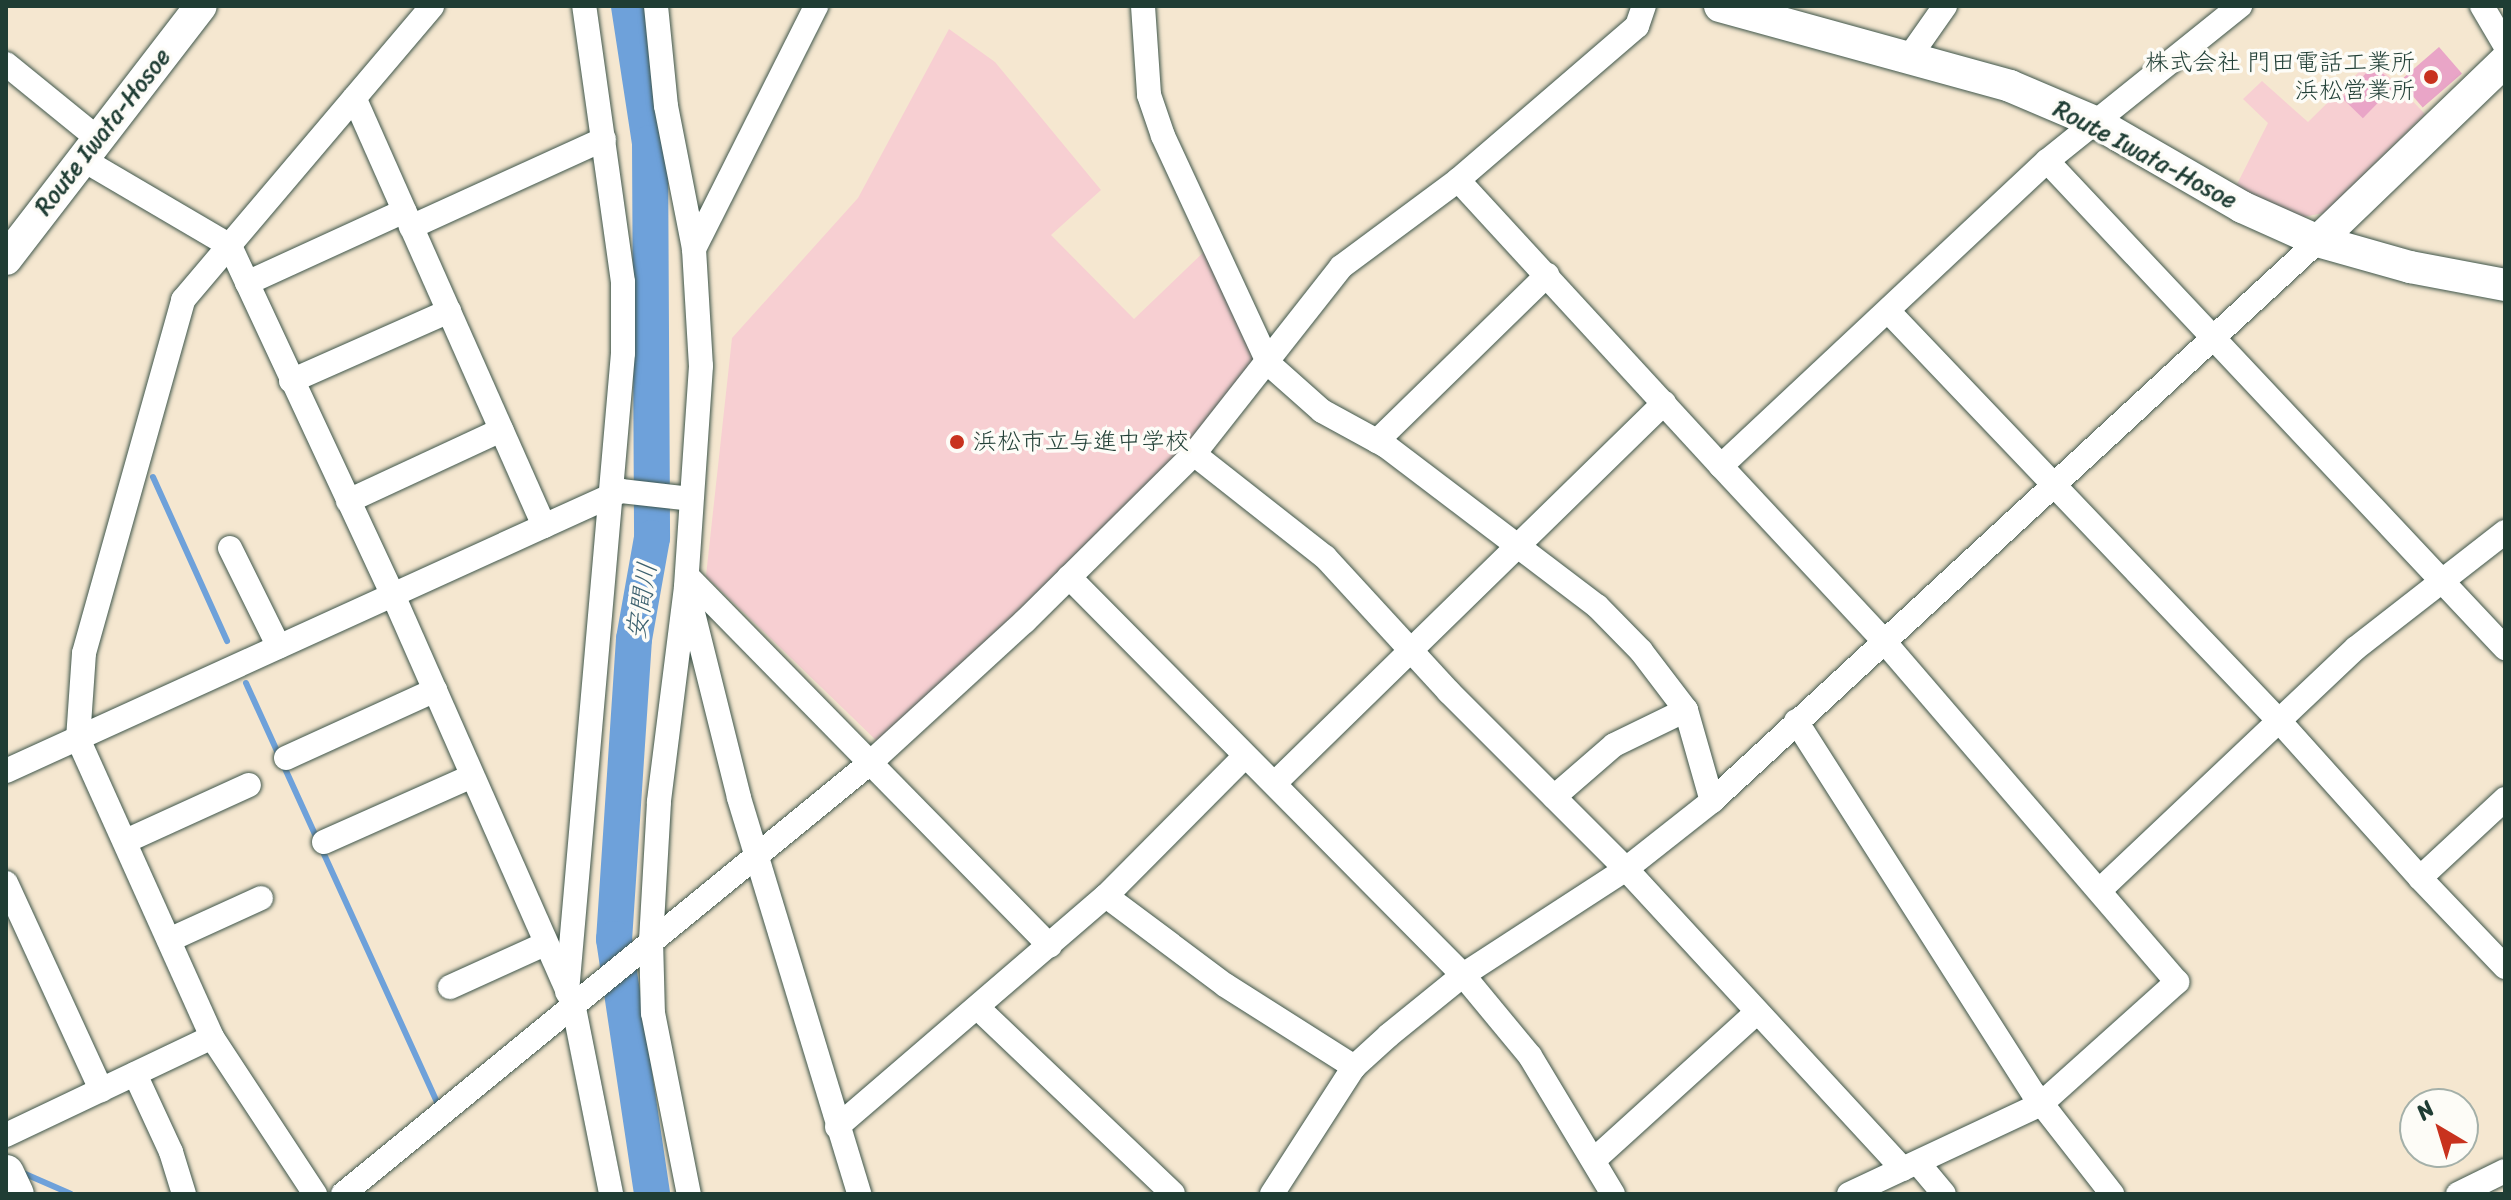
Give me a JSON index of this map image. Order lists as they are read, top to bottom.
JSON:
{
  "streets": {
    "main road": ["Route Iwata-Hosoe"]
  },
  "water": ["安間川"],
  "places": ["株式会社 門田電話工業所 浜松営業所", "浜松市立与進中学校"],
  "north": "top left"
}
